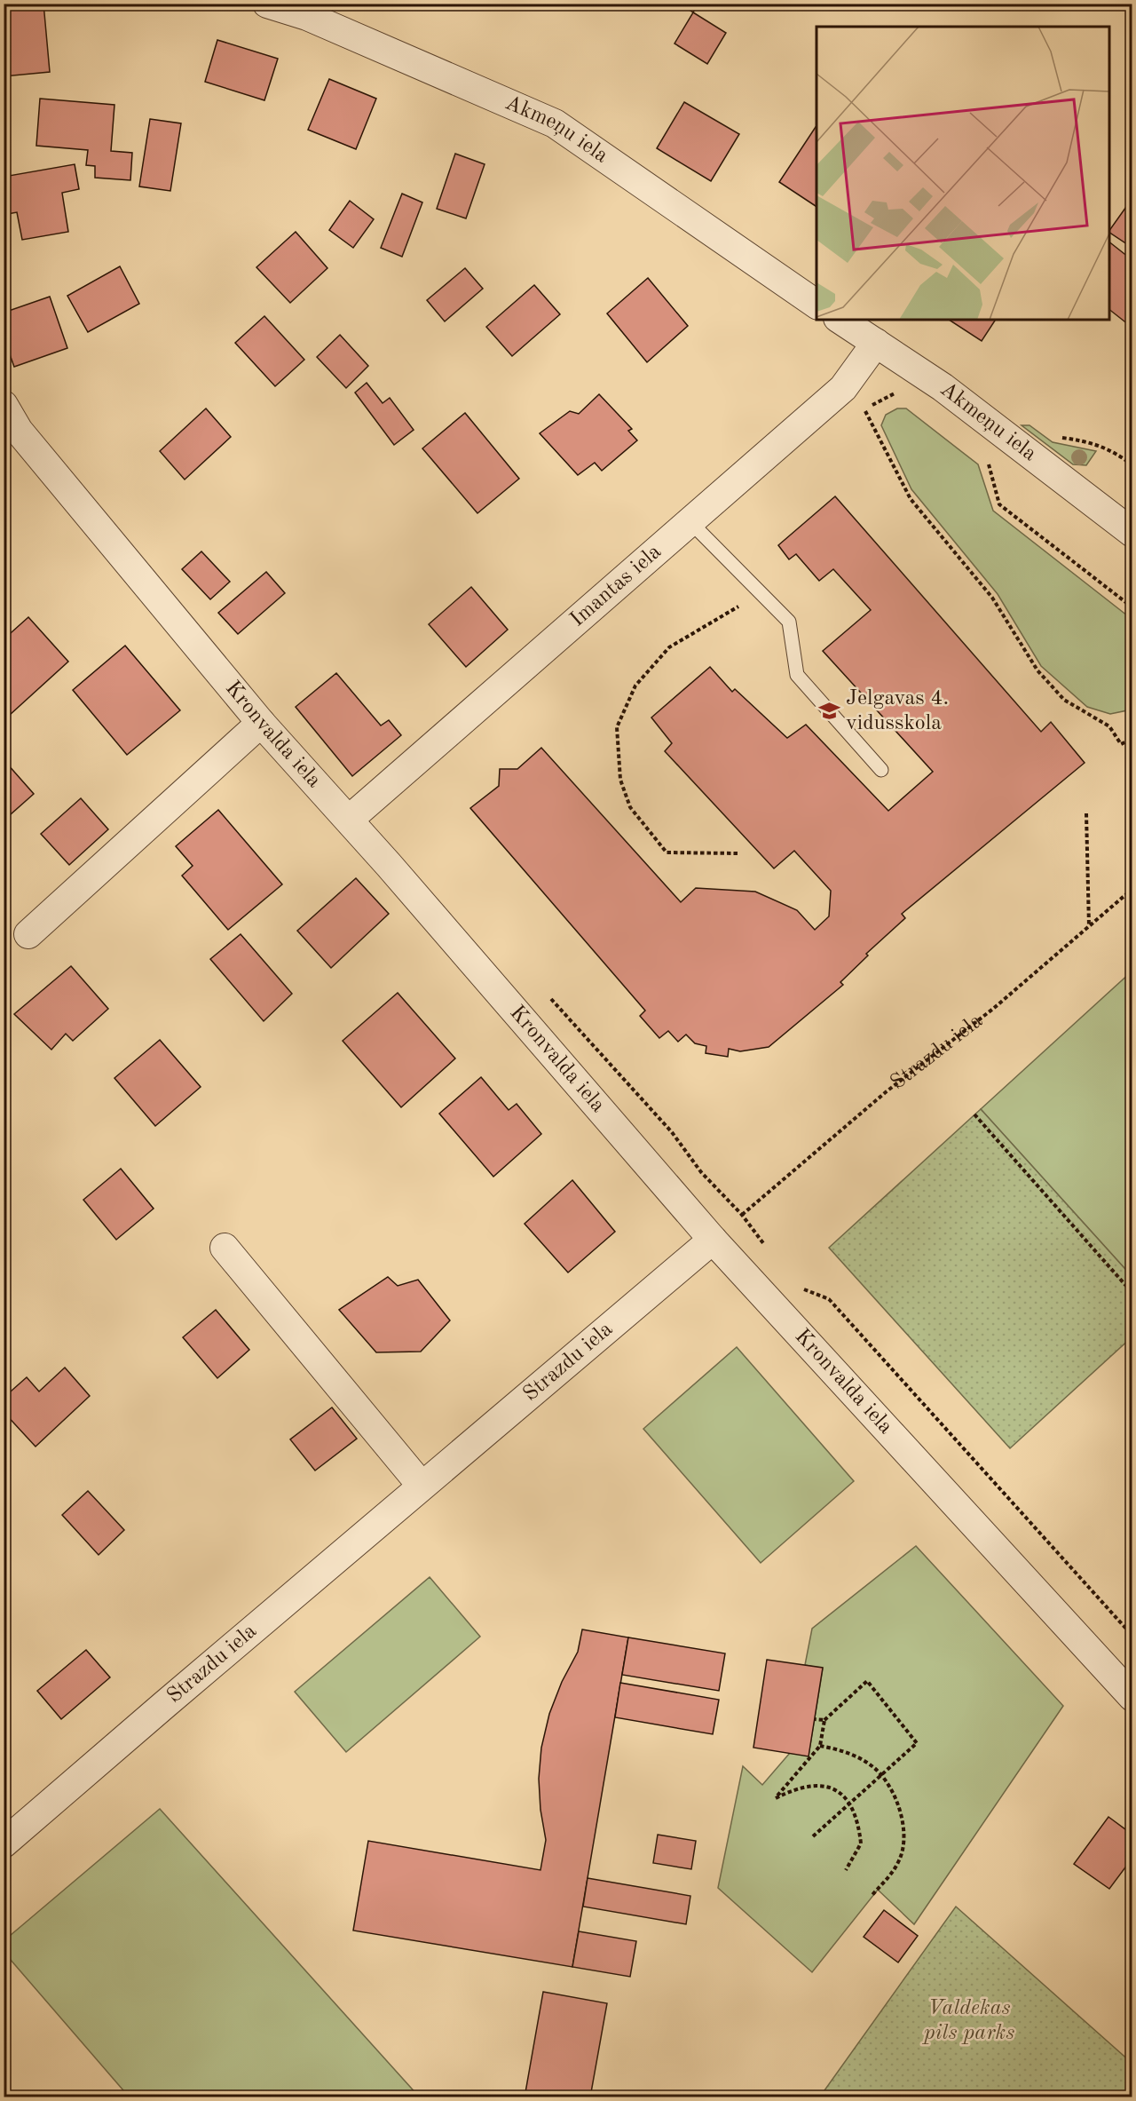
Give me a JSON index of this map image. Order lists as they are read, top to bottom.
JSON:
{
  "streets": {
    "street": [
      "Akmeņu iela",
      "Imantas iela",
      "Kronvalda iela",
      "Strazdu iela"
    ]
  },
  "crossings": [
    ["Akmeņu iela", "Imantas iela"],
    ["Imantas iela", "Kronvalda iela"],
    ["Kronvalda iela", "Strazdu iela"]
  ],
  "parks": ["Valdekas pils parks"],
  "places": {
    "school or university": ["Jelgavas 4. vidusskola"]
  }
}
